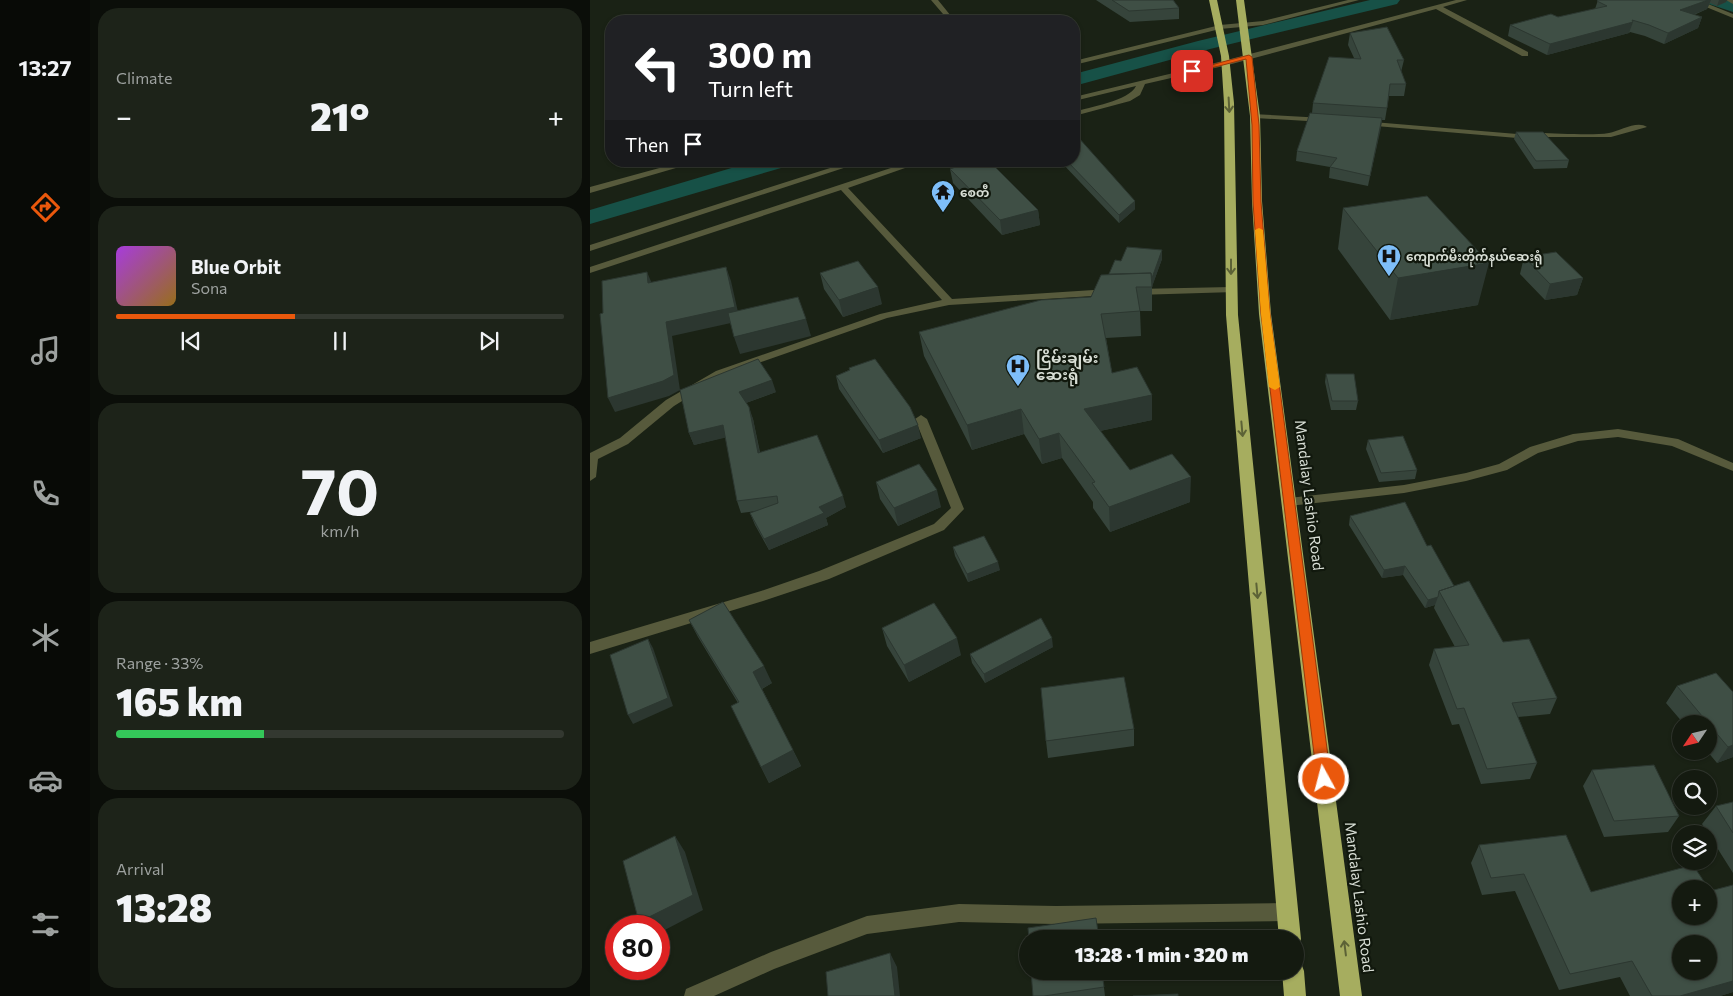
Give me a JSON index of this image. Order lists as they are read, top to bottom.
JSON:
{
  "streets": {
    "highway": ["Mandalay Lashio Road"]
  },
  "places": {
    "temple": ["စေတီ"],
    "hospital": ["ကျောက်မီးတိုက်နယ်ဆေးရုံ", "ငြိမ်းချမ်း ဆေးရုံ"]
  },
  "north": "bottom left",
  "page": {
    "tabs": "13:27",
    "tile": [
      "Climate",
      ["70", "km/h"],
      ["Range · 33%", "165 km"],
      ["Arrival", "13:28"]
    ],
    "turn": ["300 m", "Turn left"],
    "heat": ["−", "21°", "+"],
    "then": "Then",
    "song": ["Blue Orbit", "Sona"],
    "map_buttons": ["+", "−"],
    "limit": "80",
    "trip": "13:28 · 1 min · 320 m"
  }
}
